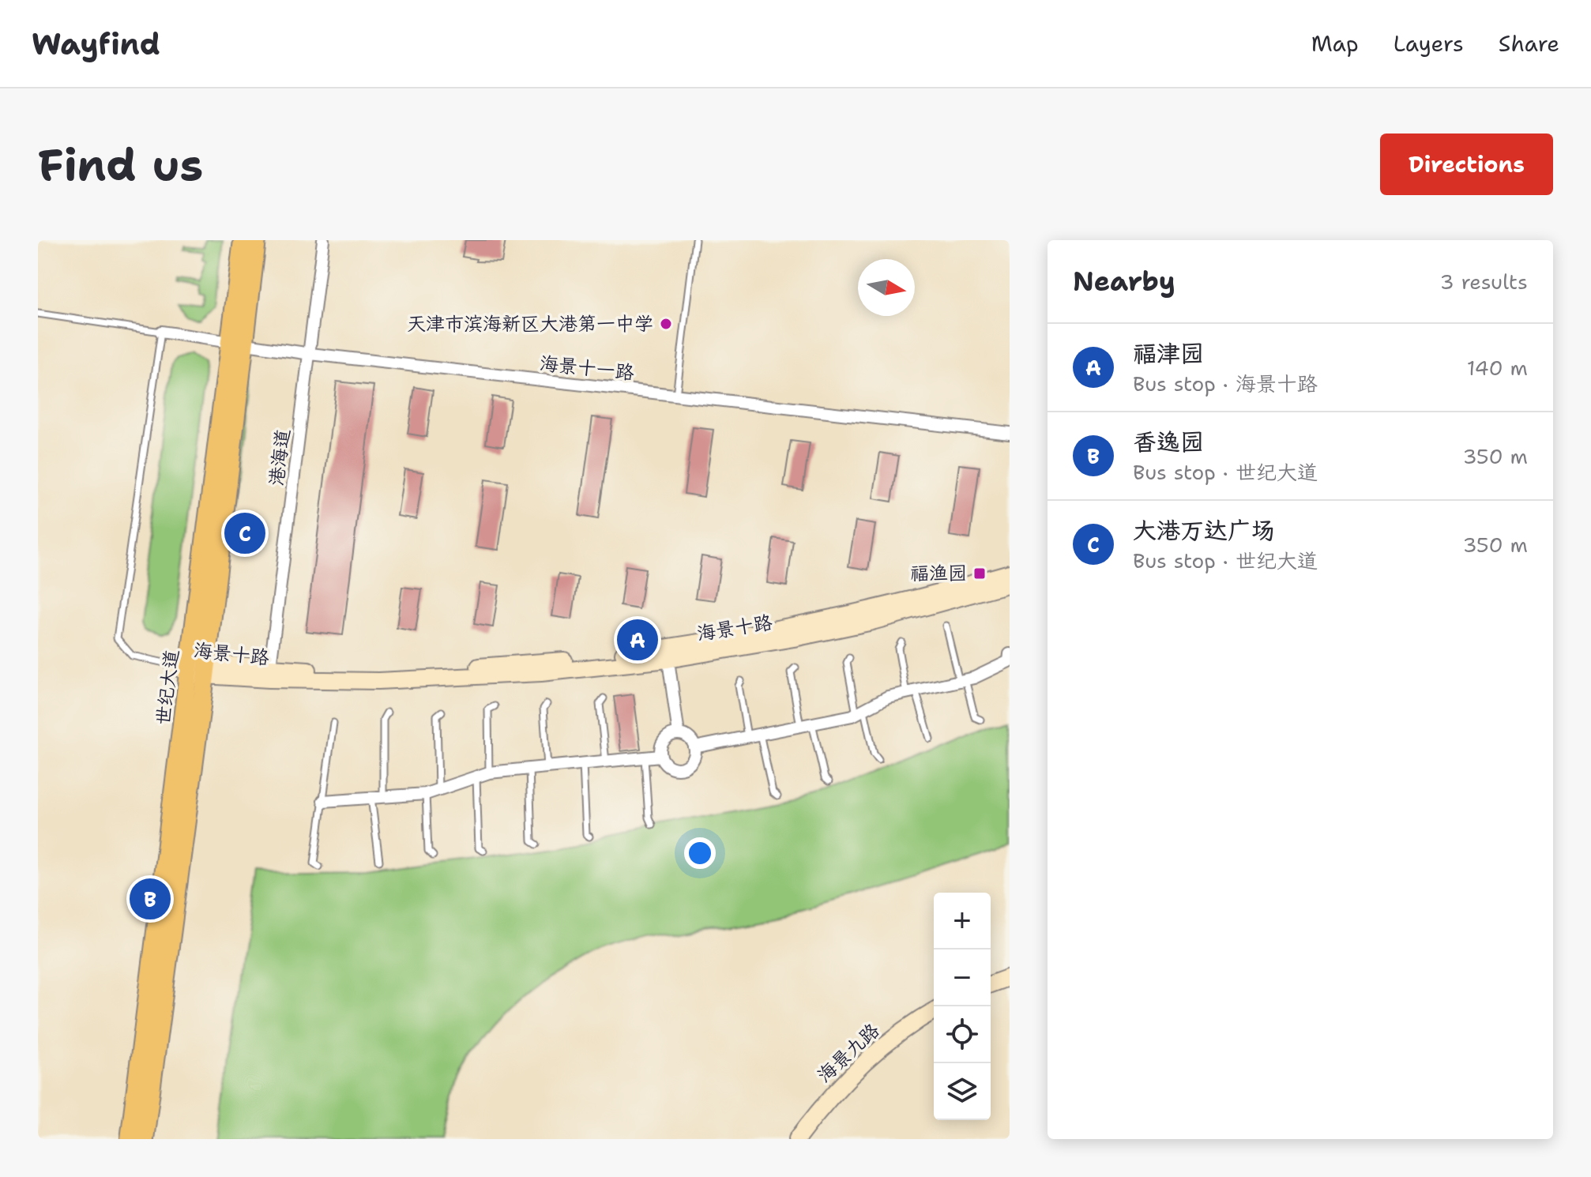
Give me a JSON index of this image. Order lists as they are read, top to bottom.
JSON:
{
  "streets": {
    "main road": ["世纪大道"],
    "street": [
      "海景十一路",
      "港海道",
      "海景十路",
      "海景九路"
    ]
  },
  "crossings": [
    ["海景十一路", "港海道"],
    ["海景十一路", "世纪大道"],
    ["港海道", "海景十路"],
    ["海景十路", "世纪大道"]
  ],
  "places": {
    "other": ["天津市滨海新区大港第一中学"],
    "transit": ["福渔园"]
  },
  "north": "right",
  "page": {
    "header": "Wayfind",
    "nav": ["Map", "Layers", "Share"],
    "buttons": "Directions",
    "title": "Find us",
    "heading": ["Nearby", "3 results"],
    "list": [
      {
        "mark": "A",
        "name": "福津园",
        "note": "Bus stop · 海景十路",
        "value": "140 m"
      },
      {
        "mark": "B",
        "name": "香逸园",
        "note": "Bus stop · 世纪大道",
        "value": "350 m"
      },
      {
        "mark": "C",
        "name": "大港万达广场",
        "note": "Bus stop · 世纪大道",
        "value": "350 m"
      }
    ],
    "pins": ["C", "A", "B"],
    "map_buttons": ["+", "−"]
  }
}
